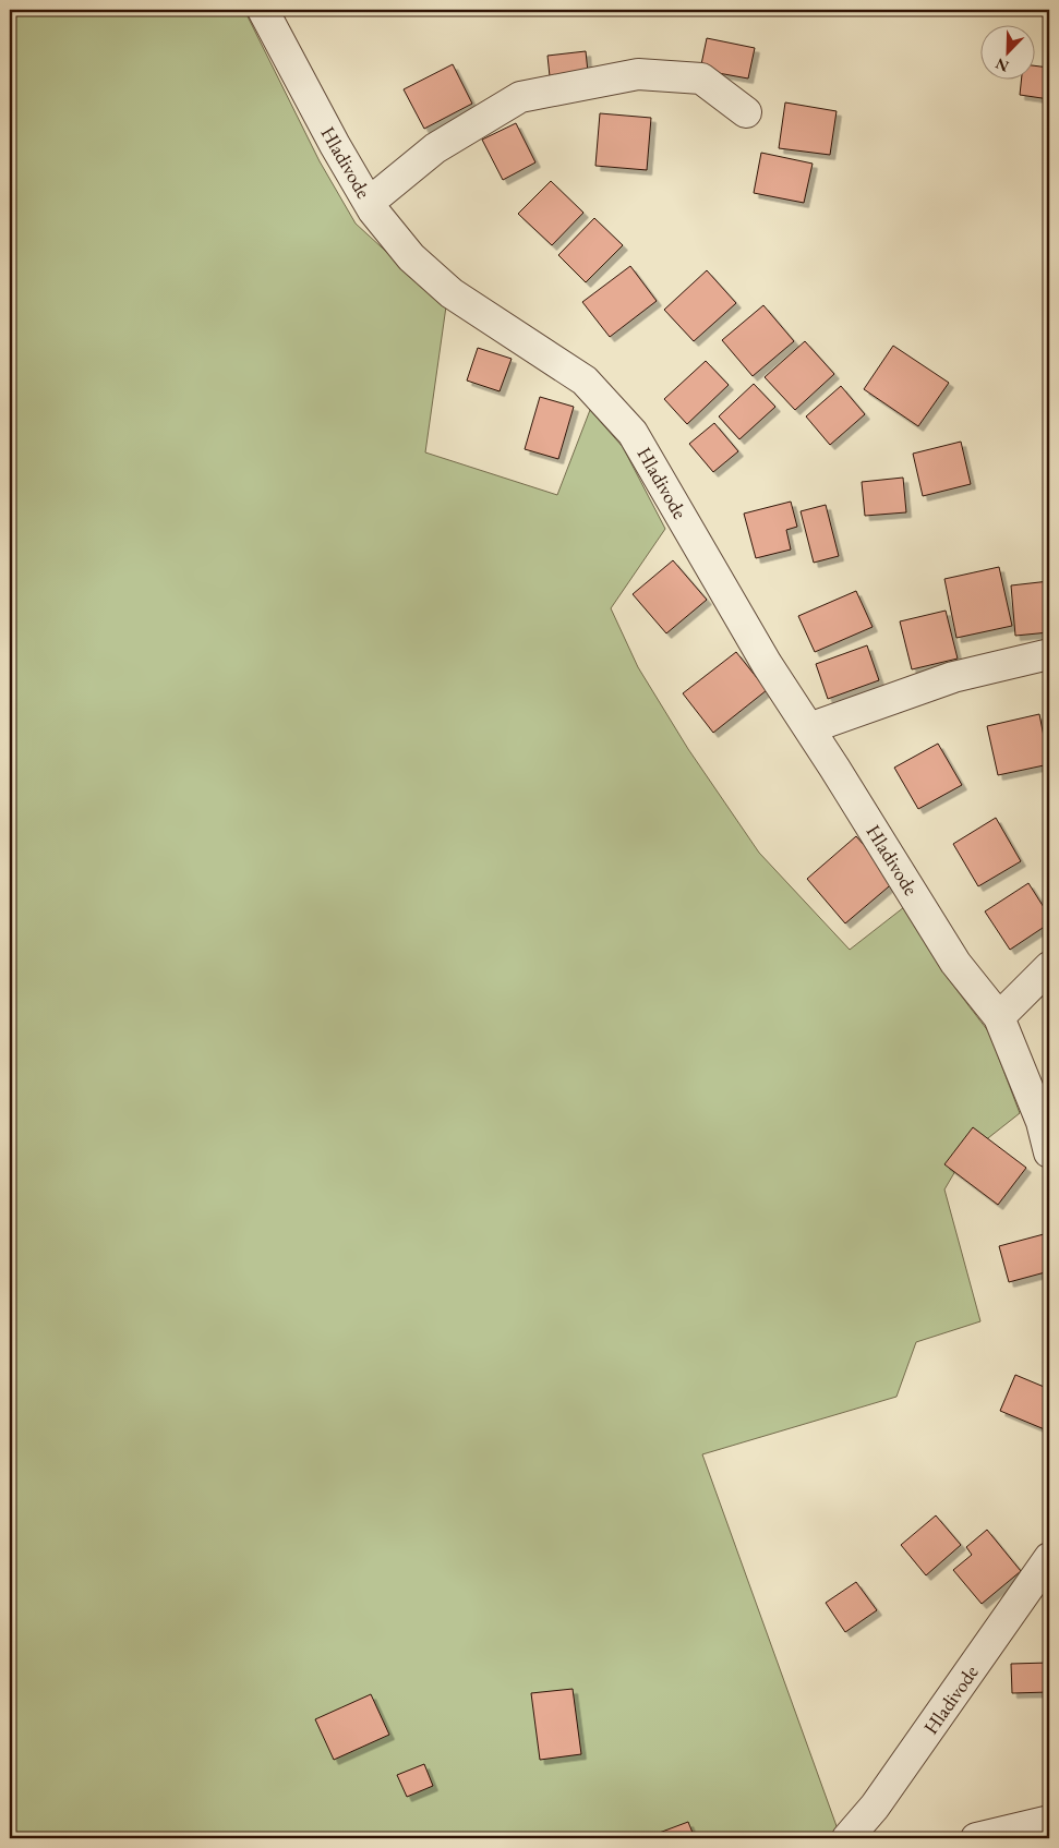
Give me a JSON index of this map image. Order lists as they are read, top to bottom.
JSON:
{
  "streets": {
    "street": ["Hladivode"]
  },
  "north": "bottom left"
}
